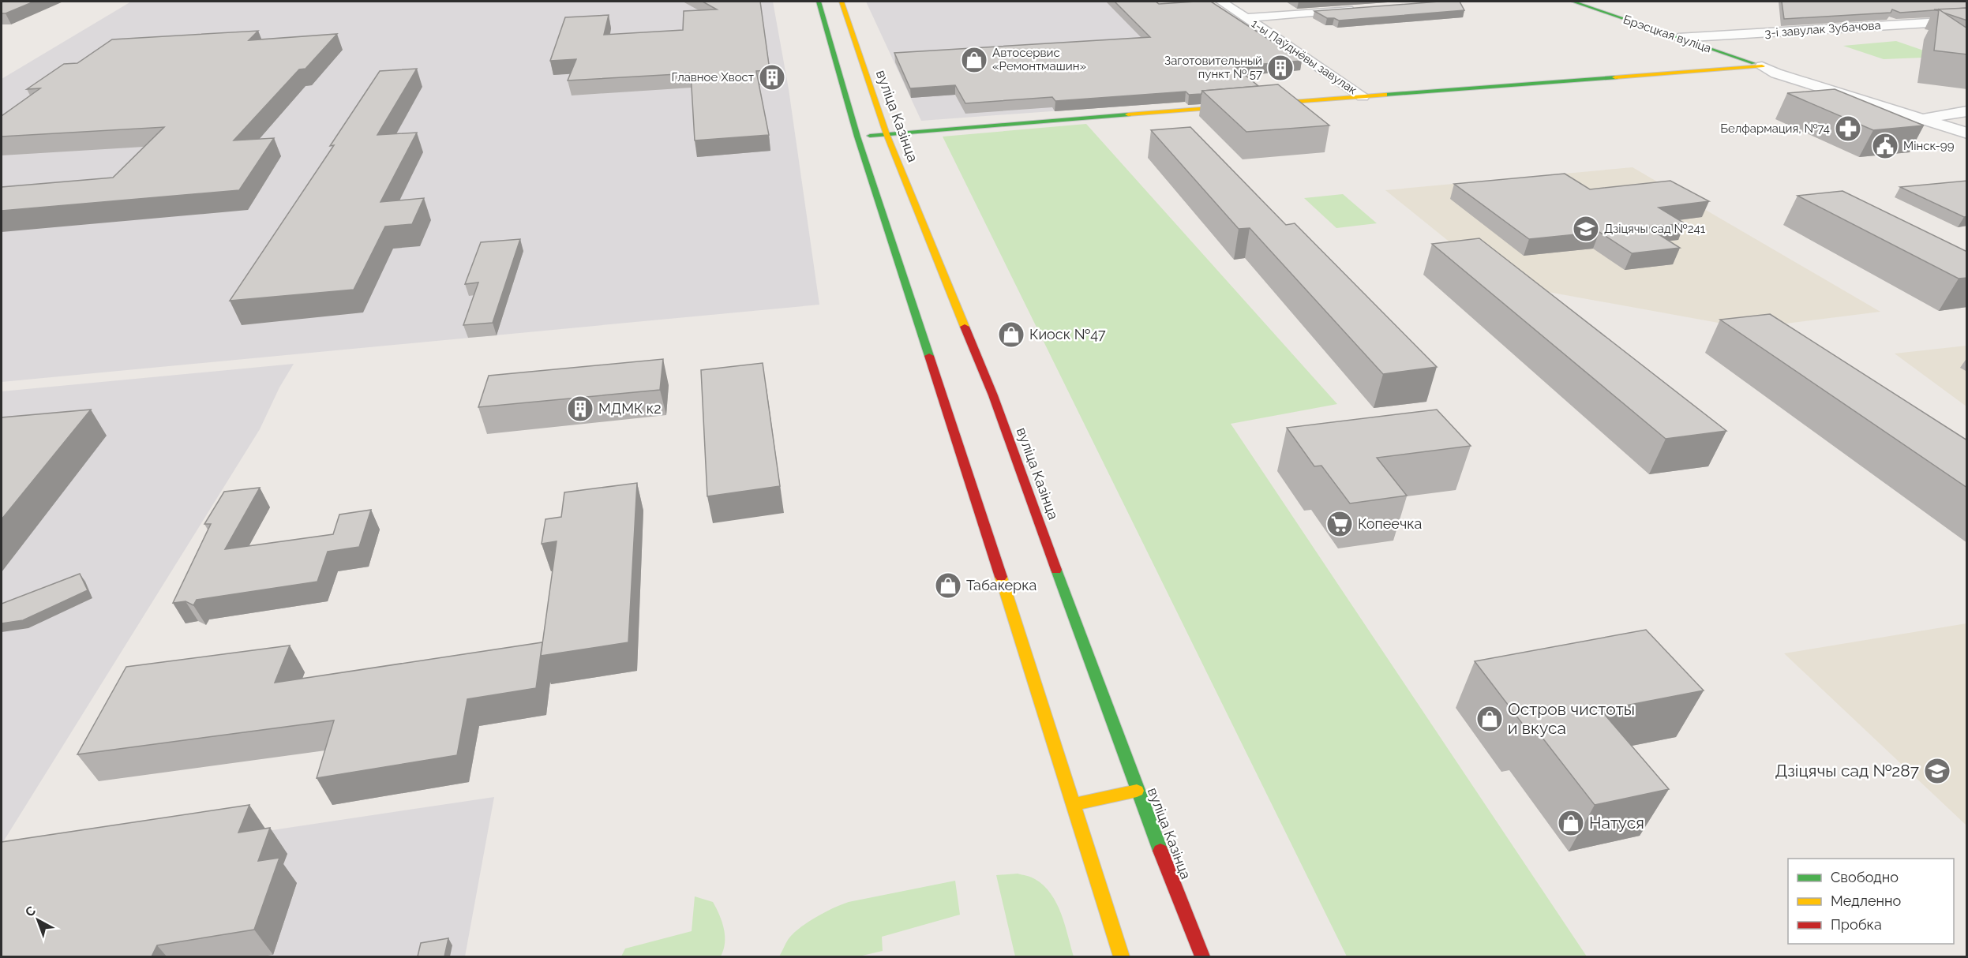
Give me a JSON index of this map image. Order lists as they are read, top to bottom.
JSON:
{
  "streets": {
    "main road": ["Брэсцкая вуліца", "вуліца Казінца"],
    "street": ["3-і завулак Зубачова", "1-ы Паўднёвы завулак"]
  },
  "crossings": [
    ["3-і завулак Зубачова", "Брэсцкая вуліца"]
  ],
  "places": {
    "shop": [
      "Автосервис «Ремонтмашин»",
      "Киоск №47",
      "Табакерка",
      "Остров чистоты и вкуса",
      "Натуся"
    ],
    "building": ["Заготовительный пункт № 57", "Главное Хвост", "МДМК к2"],
    "pharmacy": ["Белфармация, №74"],
    "public building": ["Мінск-99"],
    "school or university": ["Дзіцячы сад №241", "Дзіцячы сад №287"],
    "supermarket": ["Копеечка"]
  },
  "legend": ["Свободно", "Медленно", "Пробка"],
  "north": "top left"
}
